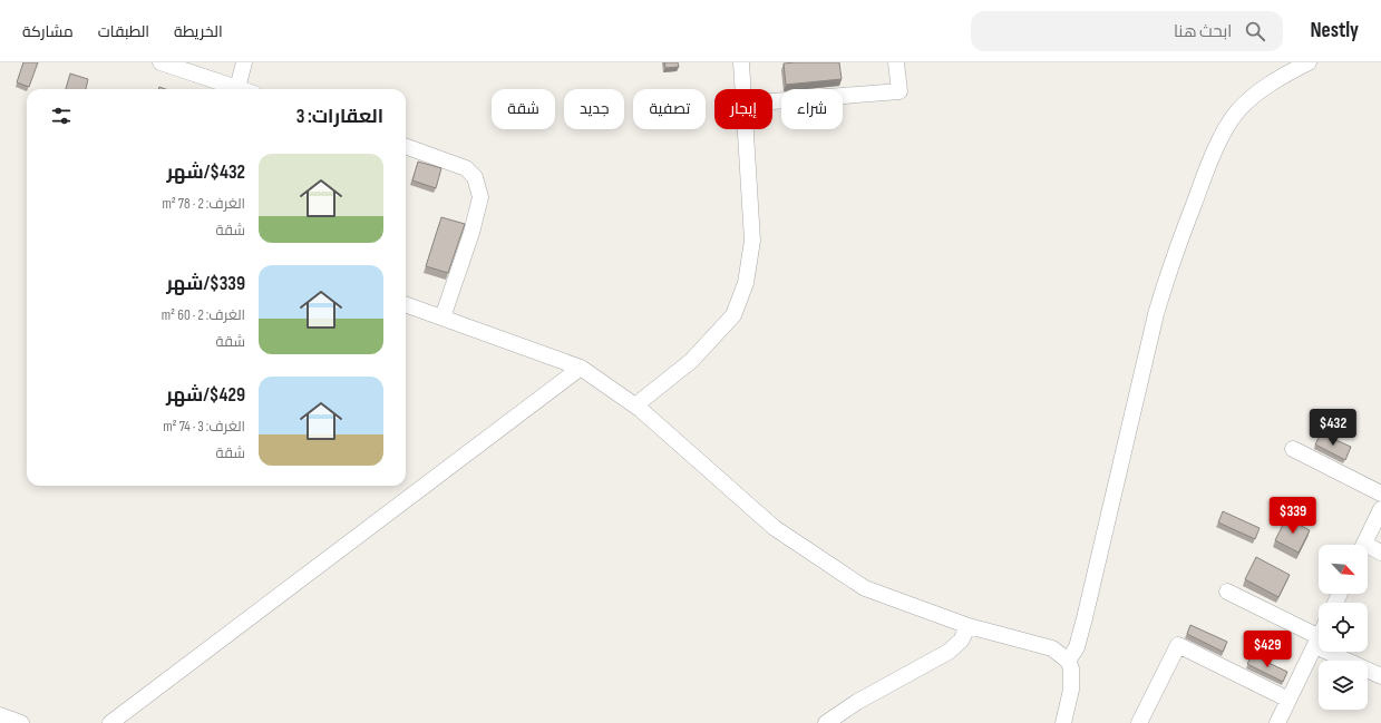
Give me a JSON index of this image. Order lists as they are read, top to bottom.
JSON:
{
  "north": "bottom right",
  "page": {
    "header": "Nestly",
    "search": "ابحث هنا",
    "nav": ["الخريطة", "الطبقات", "مشاركة"],
    "chip": [
      "شراء",
      "إيجار",
      "تصفية",
      "جديد",
      "شقة"
    ],
    "heading": "العقارات: 3",
    "list": [
      {
        "name": "$432/شهر",
        "note": "الغرف: 2 · 78 m² · شقة"
      },
      {
        "name": "$339/شهر",
        "note": "الغرف: 2 · 60 m² · شقة"
      },
      {
        "name": "$429/شهر",
        "note": "الغرف: 3 · 74 m² · شقة"
      }
    ],
    "price": ["$432", "$339", "$429"]
  }
}
